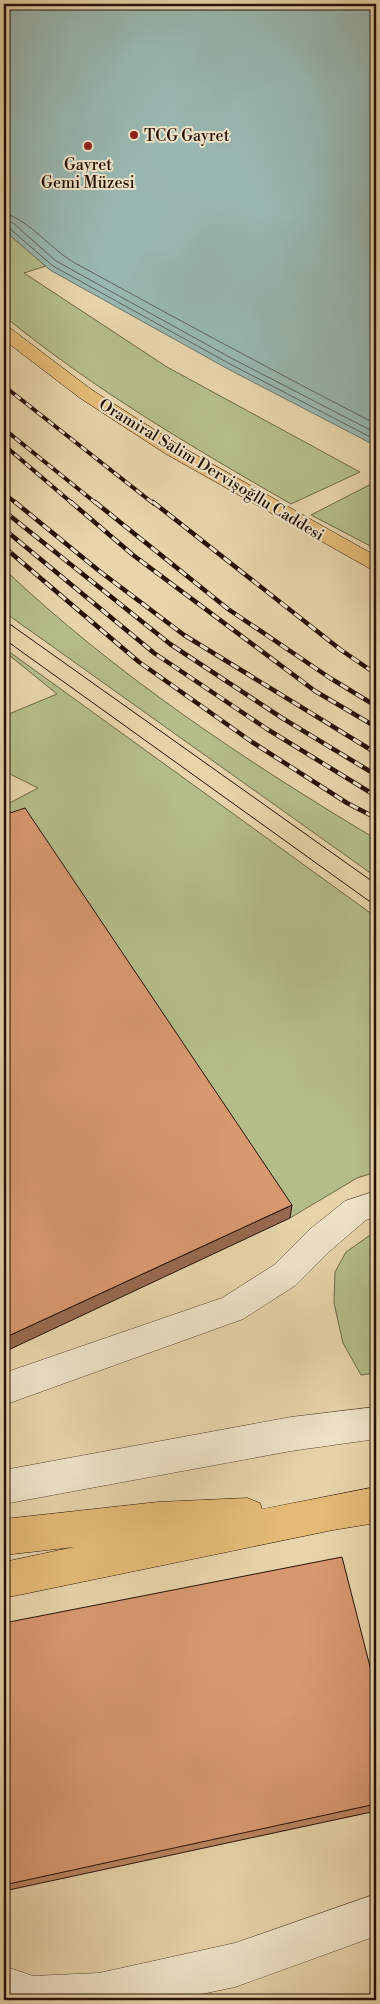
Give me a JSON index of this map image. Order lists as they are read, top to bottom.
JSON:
{
  "streets": {
    "main road": ["Oramiral Salim Dervişoğllu Caddesi"]
  },
  "places": ["TCG Gayret", "Gayret Gemi Müzesi"]
}
